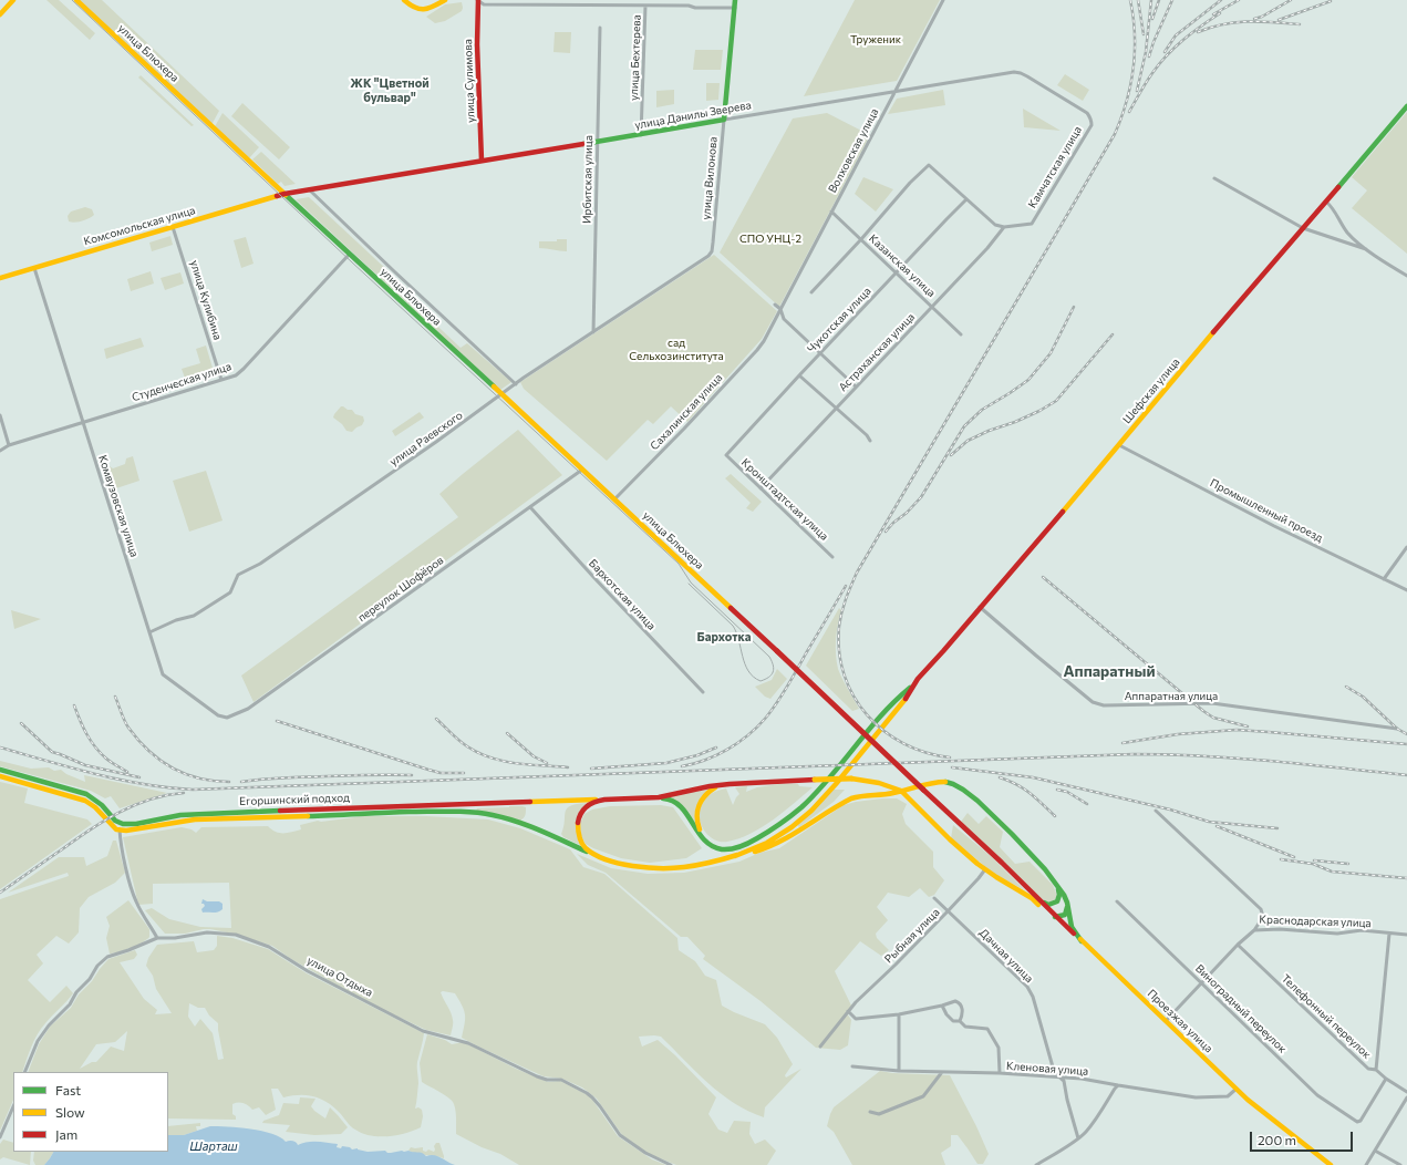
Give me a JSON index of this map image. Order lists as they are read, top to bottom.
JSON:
{
  "streets": {
    "main road": [
      "улица Блюхера",
      "улица Сулимова",
      "улица Данилы Зверева",
      "улица Вилонова",
      "Комсомольская улица",
      "Шефская улица",
      "Егоршинский подход",
      "Проезжая улица"
    ],
    "street": [
      "улица Бехтерева",
      "Волховская улица",
      "Камчатская улица",
      "Ирбитская улица",
      "Казанская улица",
      "улица Кулибина",
      "Чукотская улица",
      "Астраханская улица",
      "Студенческая улица",
      "Сахалинская улица",
      "улица Раевского",
      "Кронштадтская улица",
      "Комвузовская улица",
      "Промышленный проезд",
      "переулок Шофёров",
      "Бархотская улица",
      "Аппаратная улица",
      "Краснодарская улица",
      "Рыбная улица",
      "Дачная улица",
      "улица Отдыха",
      "Виноградный переулок",
      "Телефонный переулок",
      "Кленовая улица"
    ]
  },
  "crossings": [
    ["улица Блюхера", "улица Данилы Зверева"],
    ["улица Блюхера", "Комсомольская улица"],
    ["улица Блюхера", "Студенческая улица"],
    ["улица Блюхера", "Сахалинская улица"],
    ["улица Блюхера", "улица Раевского"],
    ["улица Блюхера", "переулок Шофёров"],
    ["улица Блюхера", "Проезжая улица"],
    ["улица Бехтерева", "улица Данилы Зверева"],
    ["улица Сулимова", "улица Данилы Зверева"],
    ["улица Данилы Зверева", "Волховская улица"],
    ["улица Данилы Зверева", "Камчатская улица"],
    ["улица Данилы Зверева", "улица Вилонова"],
    ["улица Данилы Зверева", "Ирбитская улица"],
    ["улица Данилы Зверева", "Комсомольская улица"],
    ["Волховская улица", "Казанская улица"],
    ["Волховская улица", "Сахалинская улица"],
    ["Камчатская улица", "Астраханская улица"],
    ["улица Вилонова", "улица Раевского"],
    ["Ирбитская улица", "улица Раевского"],
    ["Комсомольская улица", "улица Кулибина"],
    ["Комсомольская улица", "Комвузовская улица"],
    ["Казанская улица", "Чукотская улица"],
    ["Казанская улица", "Астраханская улица"],
    ["улица Кулибина", "Студенческая улица"],
    ["Чукотская улица", "Кронштадтская улица"],
    ["Астраханская улица", "Кронштадтская улица"],
    ["Студенческая улица", "Комвузовская улица"],
    ["Шефская улица", "Промышленный проезд"],
    ["Шефская улица", "Аппаратная улица"],
    ["улица Раевского", "Комвузовская улица"],
    ["Комвузовская улица", "переулок Шофёров"],
    ["переулок Шофёров", "Бархотская улица"],
    ["Рыбная улица", "Дачная улица"],
    ["Дачная улица", "Кленовая улица"],
    ["Виноградный переулок", "Телефонный переулок"],
    ["Проезжая улица", "Кленовая улица"]
  ],
  "districts": ["ЖК \"Цветной бульвар\"", "Бархотка", "Аппаратный"],
  "water": ["Шарташ"],
  "parks": ["Труженик", "СПО УНЦ-2", "сад Сельхозинститута"],
  "legend": ["Fast", "Slow", "Jam"],
  "scale_bar": "200 m"
}
